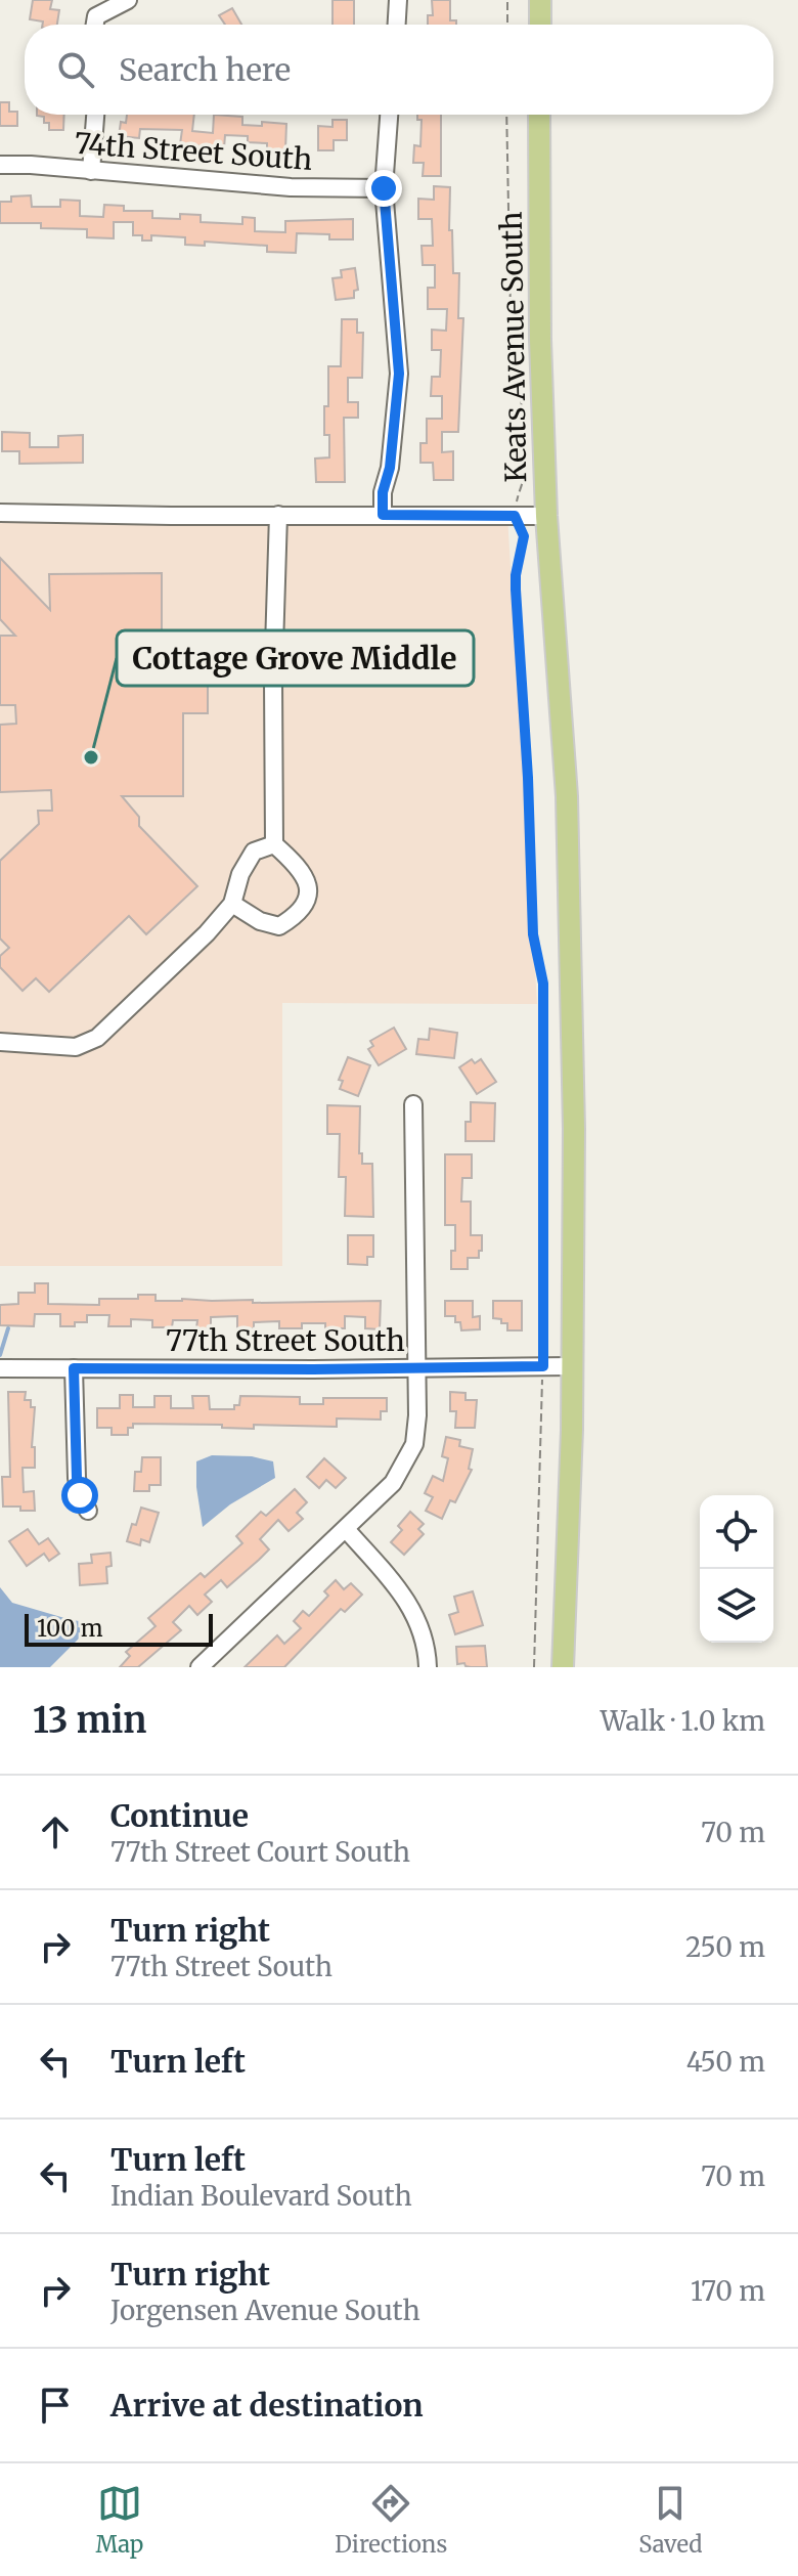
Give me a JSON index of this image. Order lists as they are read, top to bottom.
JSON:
{
  "streets": {
    "main road": ["Keats Avenue South"],
    "street": ["74th Street South", "77th Street South"]
  },
  "crossings": [
    ["Keats Avenue South", "77th Street South"]
  ],
  "places": ["Cottage Grove Middle"],
  "scale_bar": "100 m",
  "page": {
    "search": "Search here",
    "scale": "100 m",
    "heading": ["13 min", "Walk · 1.0 km"],
    "list": [
      ["Continue", "77th Street Court South", "70 m"],
      ["Turn right", "77th Street South", "250 m"],
      ["Turn left", "450 m"],
      ["Turn left", "Indian Boulevard South", "70 m"],
      ["Turn right", "Jorgensen Avenue South", "170 m"],
      "Arrive at destination"
    ],
    "nav": ["Map", "Directions", "Saved"]
  }
}
